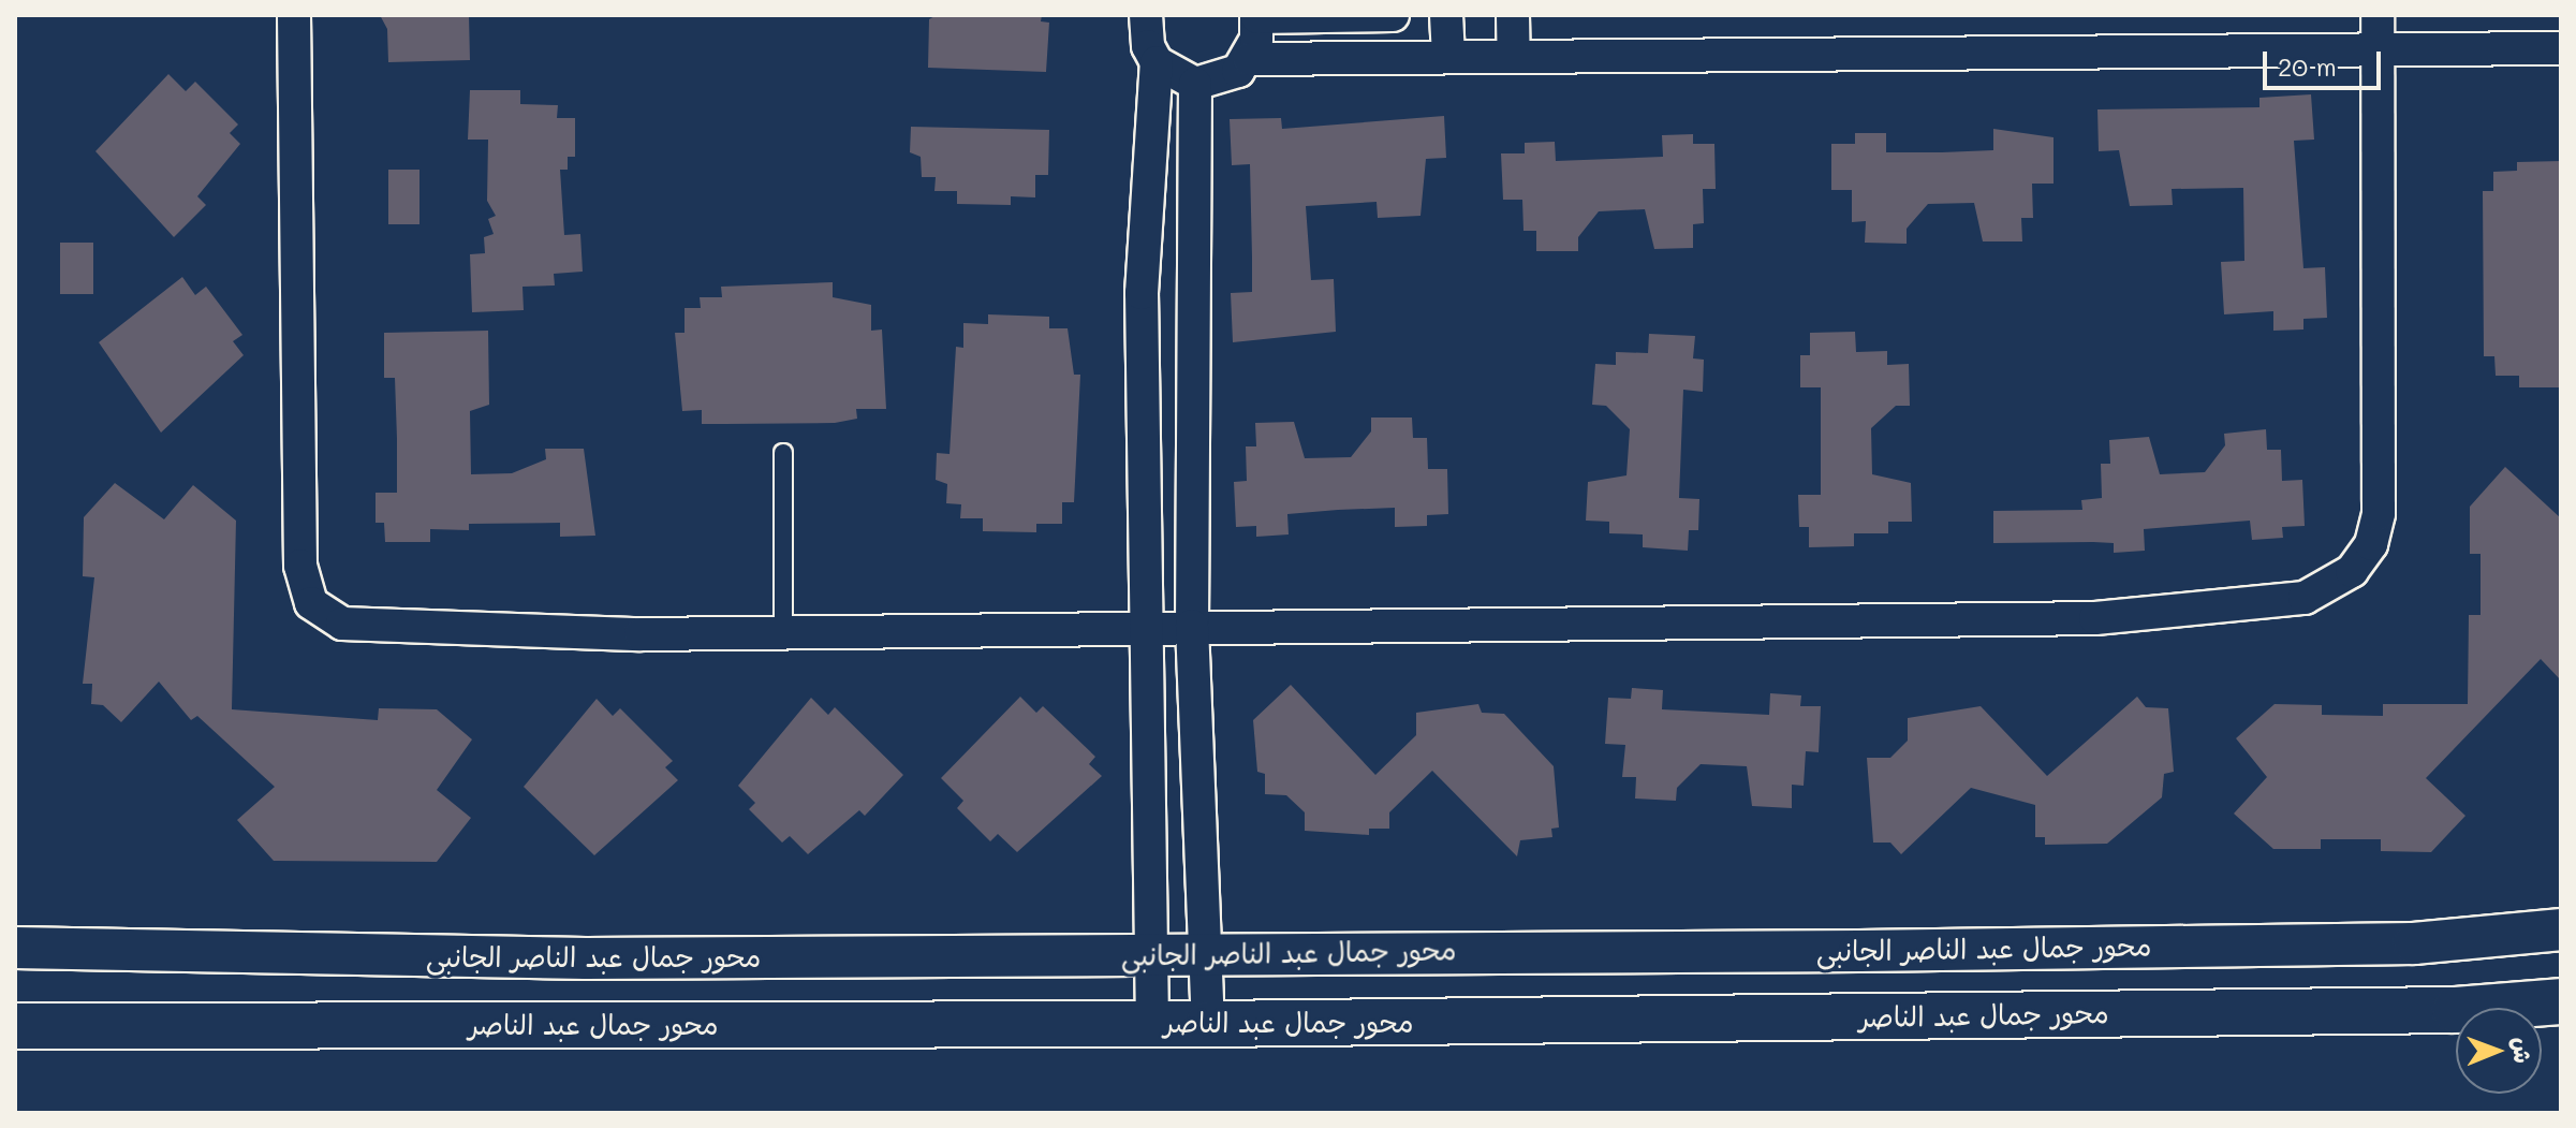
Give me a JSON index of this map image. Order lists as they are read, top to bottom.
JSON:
{
  "streets": {
    "main road": ["محور جمال عبد الناصر"],
    "street": ["محور جمال عبد الناصر الجانبى"]
  },
  "scale_bar": "20 m",
  "north": "right"
}
